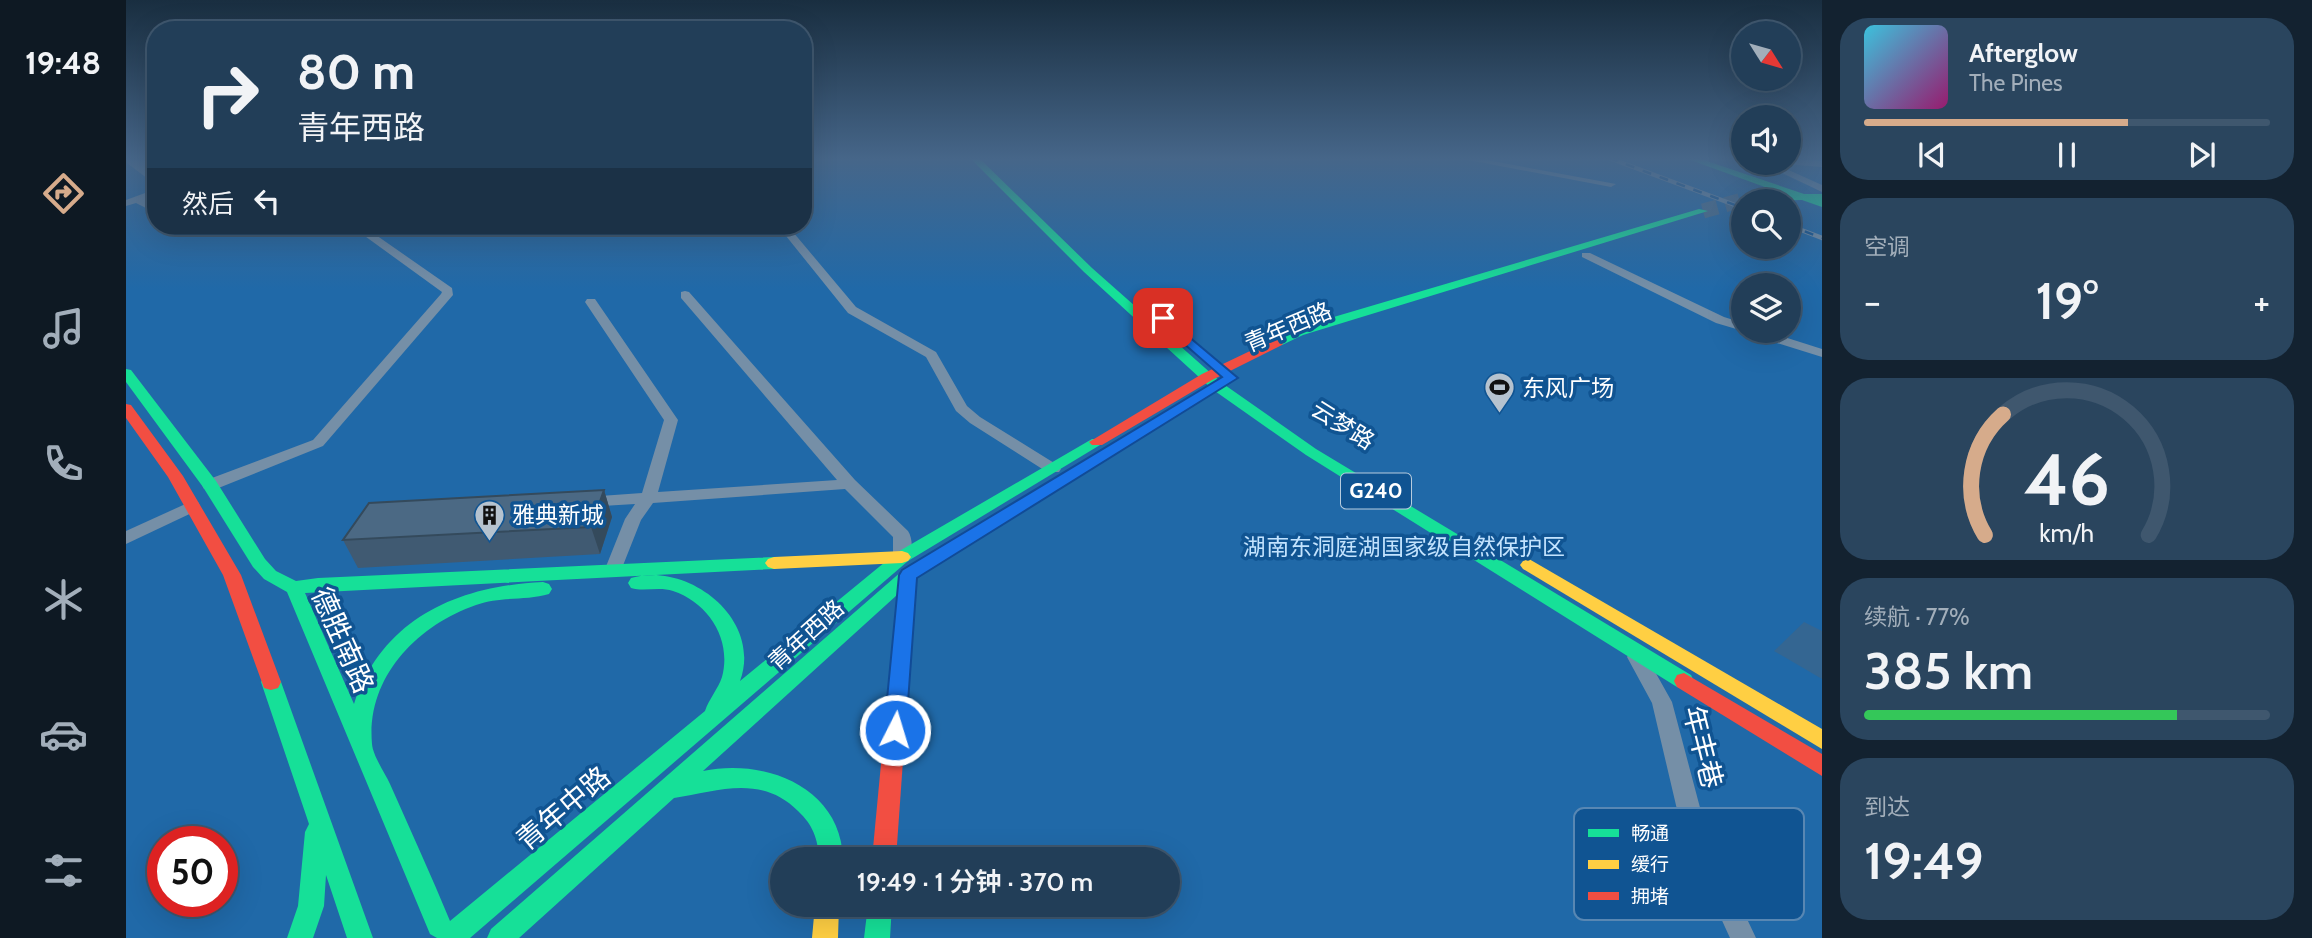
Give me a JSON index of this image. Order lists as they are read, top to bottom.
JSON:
{
  "streets": {
    "main road": [
      "青年西路",
      "云梦路",
      "G240",
      "德胜南路",
      "青年中路"
    ],
    "street": ["年丰巷"]
  },
  "crossings": [
    ["青年西路", "云梦路"],
    ["青年西路", "G240"],
    ["青年西路", "青年中路"],
    ["云梦路", "G240"],
    ["G240", "年丰巷"],
    ["德胜南路", "青年中路"]
  ],
  "parks": ["湖南东洞庭湖国家级自然保护区"],
  "places": {
    "sports": ["东风广场"],
    "building": ["雅典新城"]
  },
  "legend": ["畅通", "缓行", "拥堵"],
  "north": "bottom right",
  "page": {
    "tabs": "19:48",
    "turn": ["80 m", "青年西路"],
    "song": ["Afterglow", "The Pines"],
    "then": "然后",
    "tile": [
      "空调",
      ["续航 · 77%", "385 km"],
      ["到达", "19:49"]
    ],
    "heat": ["−", "19°", "+"],
    "limit": "50",
    "trip": "19:49 · 1 分钟 · 370 m",
    "gauge": ["46", "km/h"]
  }
}
